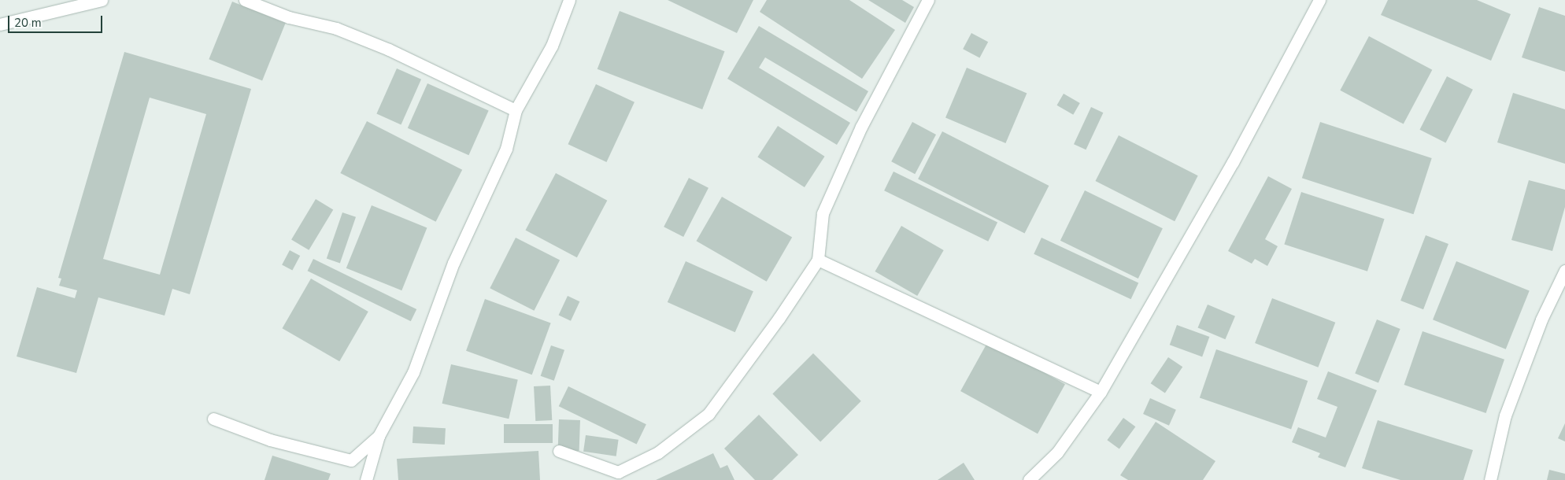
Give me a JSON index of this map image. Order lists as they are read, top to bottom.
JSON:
{
  "scale_bar": "20 m"
}
